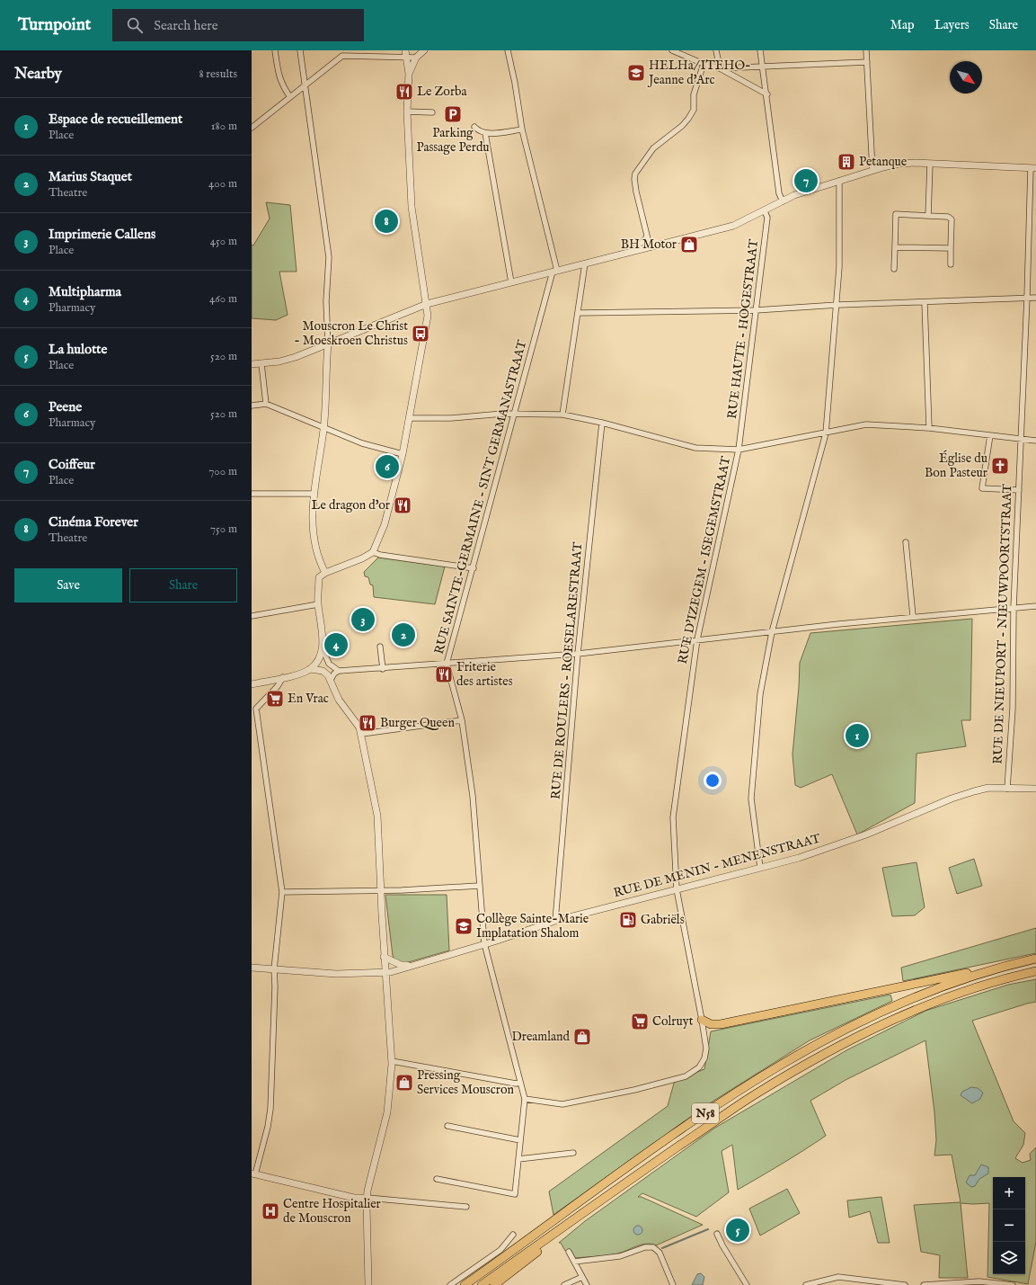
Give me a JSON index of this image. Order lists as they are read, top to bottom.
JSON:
{
  "streets": {
    "highway": ["N58"],
    "street": [
      "RUE HAUTE - HOGESTRAAT",
      "RUE SAINTE-GERMAINE - SINT GERMANASTRAAT",
      "RUE D'IZEGEM - ISEGEMSTRAAT",
      "RUE DE NIEUPORT - NIEUWPOORTSTRAAT",
      "RUE DE ROULERS - ROESELARESTRAAT",
      "RUE DE MENIN - MENENSTRAAT"
    ]
  },
  "crossings": [
    ["RUE HAUTE - HOGESTRAAT", "RUE D'IZEGEM - ISEGEMSTRAAT"],
    ["RUE SAINTE-GERMAINE - SINT GERMANASTRAAT", "RUE D'IZEGEM - ISEGEMSTRAAT"],
    ["RUE SAINTE-GERMAINE - SINT GERMANASTRAAT", "RUE DE MENIN - MENENSTRAAT"],
    ["RUE D'IZEGEM - ISEGEMSTRAAT", "RUE DE MENIN - MENENSTRAAT"],
    ["RUE DE NIEUPORT - NIEUWPOORTSTRAAT", "RUE DE MENIN - MENENSTRAAT"],
    ["RUE DE ROULERS - ROESELARESTRAAT", "RUE DE MENIN - MENENSTRAAT"]
  ],
  "places": {
    "school or university": ["HELHa/ ITEHO- Jeanne d'Arc", "Collège Sainte-Marie Implatation Shalom"],
    "restaurant": [
      "Le Zorba",
      "Le dragon d'or",
      "Friterie des artistes",
      "Burger Queen"
    ],
    "parking": ["Parking Passage Perdu"],
    "building": ["Petanque"],
    "shop": ["BH Motor", "Dreamland", "Pressing Services Mouscron"],
    "bus stop": ["Mouscron Le Christ - Moeskroen Christus"],
    "church": ["Église du Bon Pasteur"],
    "supermarket": ["En Vrac", "Colruyt"],
    "fuel station": ["Gabriëls"],
    "hospital": ["Centre Hospitalier de Mouscron"]
  },
  "north": "bottom right",
  "page": {
    "header": "Turnpoint",
    "search": "Search here",
    "nav": ["Map", "Layers", "Share"],
    "heading": ["Nearby", "8 results"],
    "list": [
      {
        "mark": "1",
        "name": "Espace de recueillement",
        "note": "Place",
        "value": "180 m"
      },
      {
        "mark": "2",
        "name": "Marius Staquet",
        "note": "Theatre",
        "value": "400 m"
      },
      {
        "mark": "3",
        "name": "Imprimerie Callens",
        "note": "Place",
        "value": "450 m"
      },
      {
        "mark": "4",
        "name": "Multipharma",
        "note": "Pharmacy",
        "value": "460 m"
      },
      {
        "mark": "5",
        "name": "La hulotte",
        "note": "Place",
        "value": "520 m"
      },
      {
        "mark": "6",
        "name": "Peene",
        "note": "Pharmacy",
        "value": "520 m"
      },
      {
        "mark": "7",
        "name": "Coiffeur",
        "note": "Place",
        "value": "700 m"
      },
      {
        "mark": "8",
        "name": "Cinéma Forever",
        "note": "Theatre",
        "value": "750 m"
      }
    ],
    "pins": [
      "7",
      "8",
      "6",
      "3",
      "2",
      "4",
      "1",
      "5"
    ],
    "buttons": ["Save", "Share"],
    "map_buttons": ["+", "−"]
  }
}
